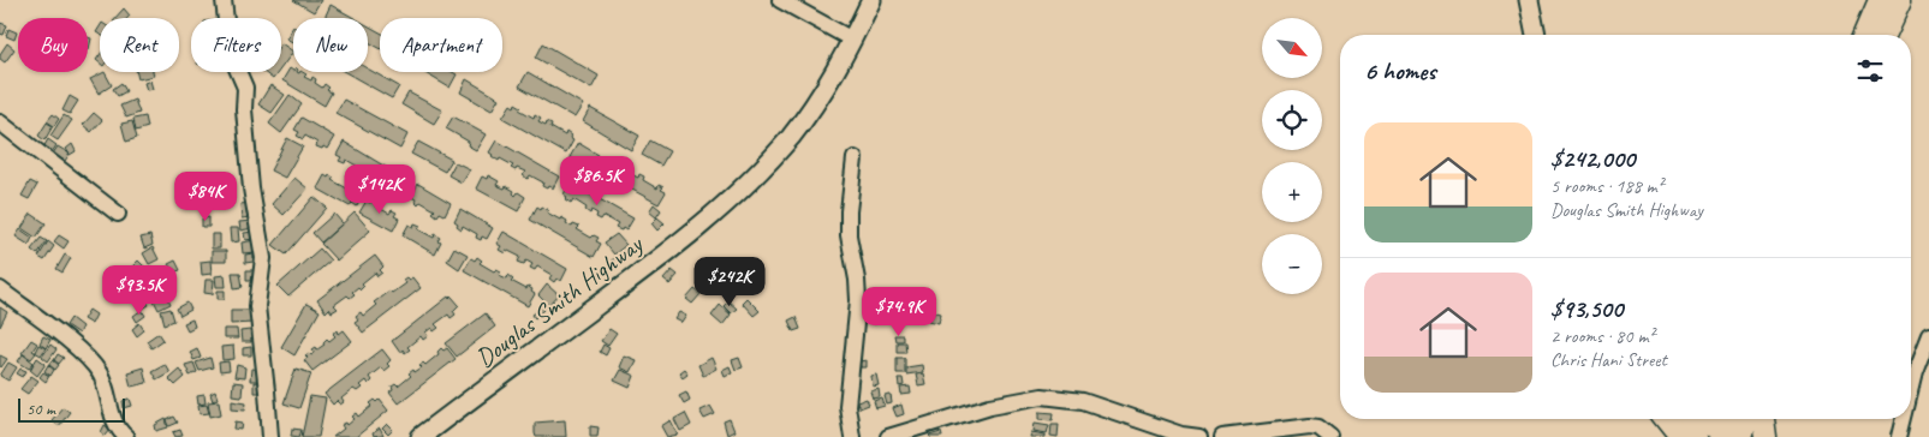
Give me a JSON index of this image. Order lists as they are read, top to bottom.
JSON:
{
  "streets": {
    "street": ["Douglas Smith Highway"]
  },
  "scale_bar": "50 m",
  "north": "bottom right",
  "page": {
    "map_buttons": ["+", "−"],
    "chip": [
      "Buy",
      "Rent",
      "Filters",
      "New",
      "Apartment"
    ],
    "heading": "6 homes",
    "list": [
      {
        "name": "$242,000",
        "note": "5 rooms · 188 m² · Douglas Smith Highway"
      },
      {
        "name": "$93,500",
        "note": "2 rooms · 80 m² · Chris Hani Street"
      }
    ],
    "price": [
      "$86.5K",
      "$142K",
      "$84K",
      "$242K",
      "$93.5K",
      "$74.9K"
    ],
    "scale": "50 m"
  }
}
